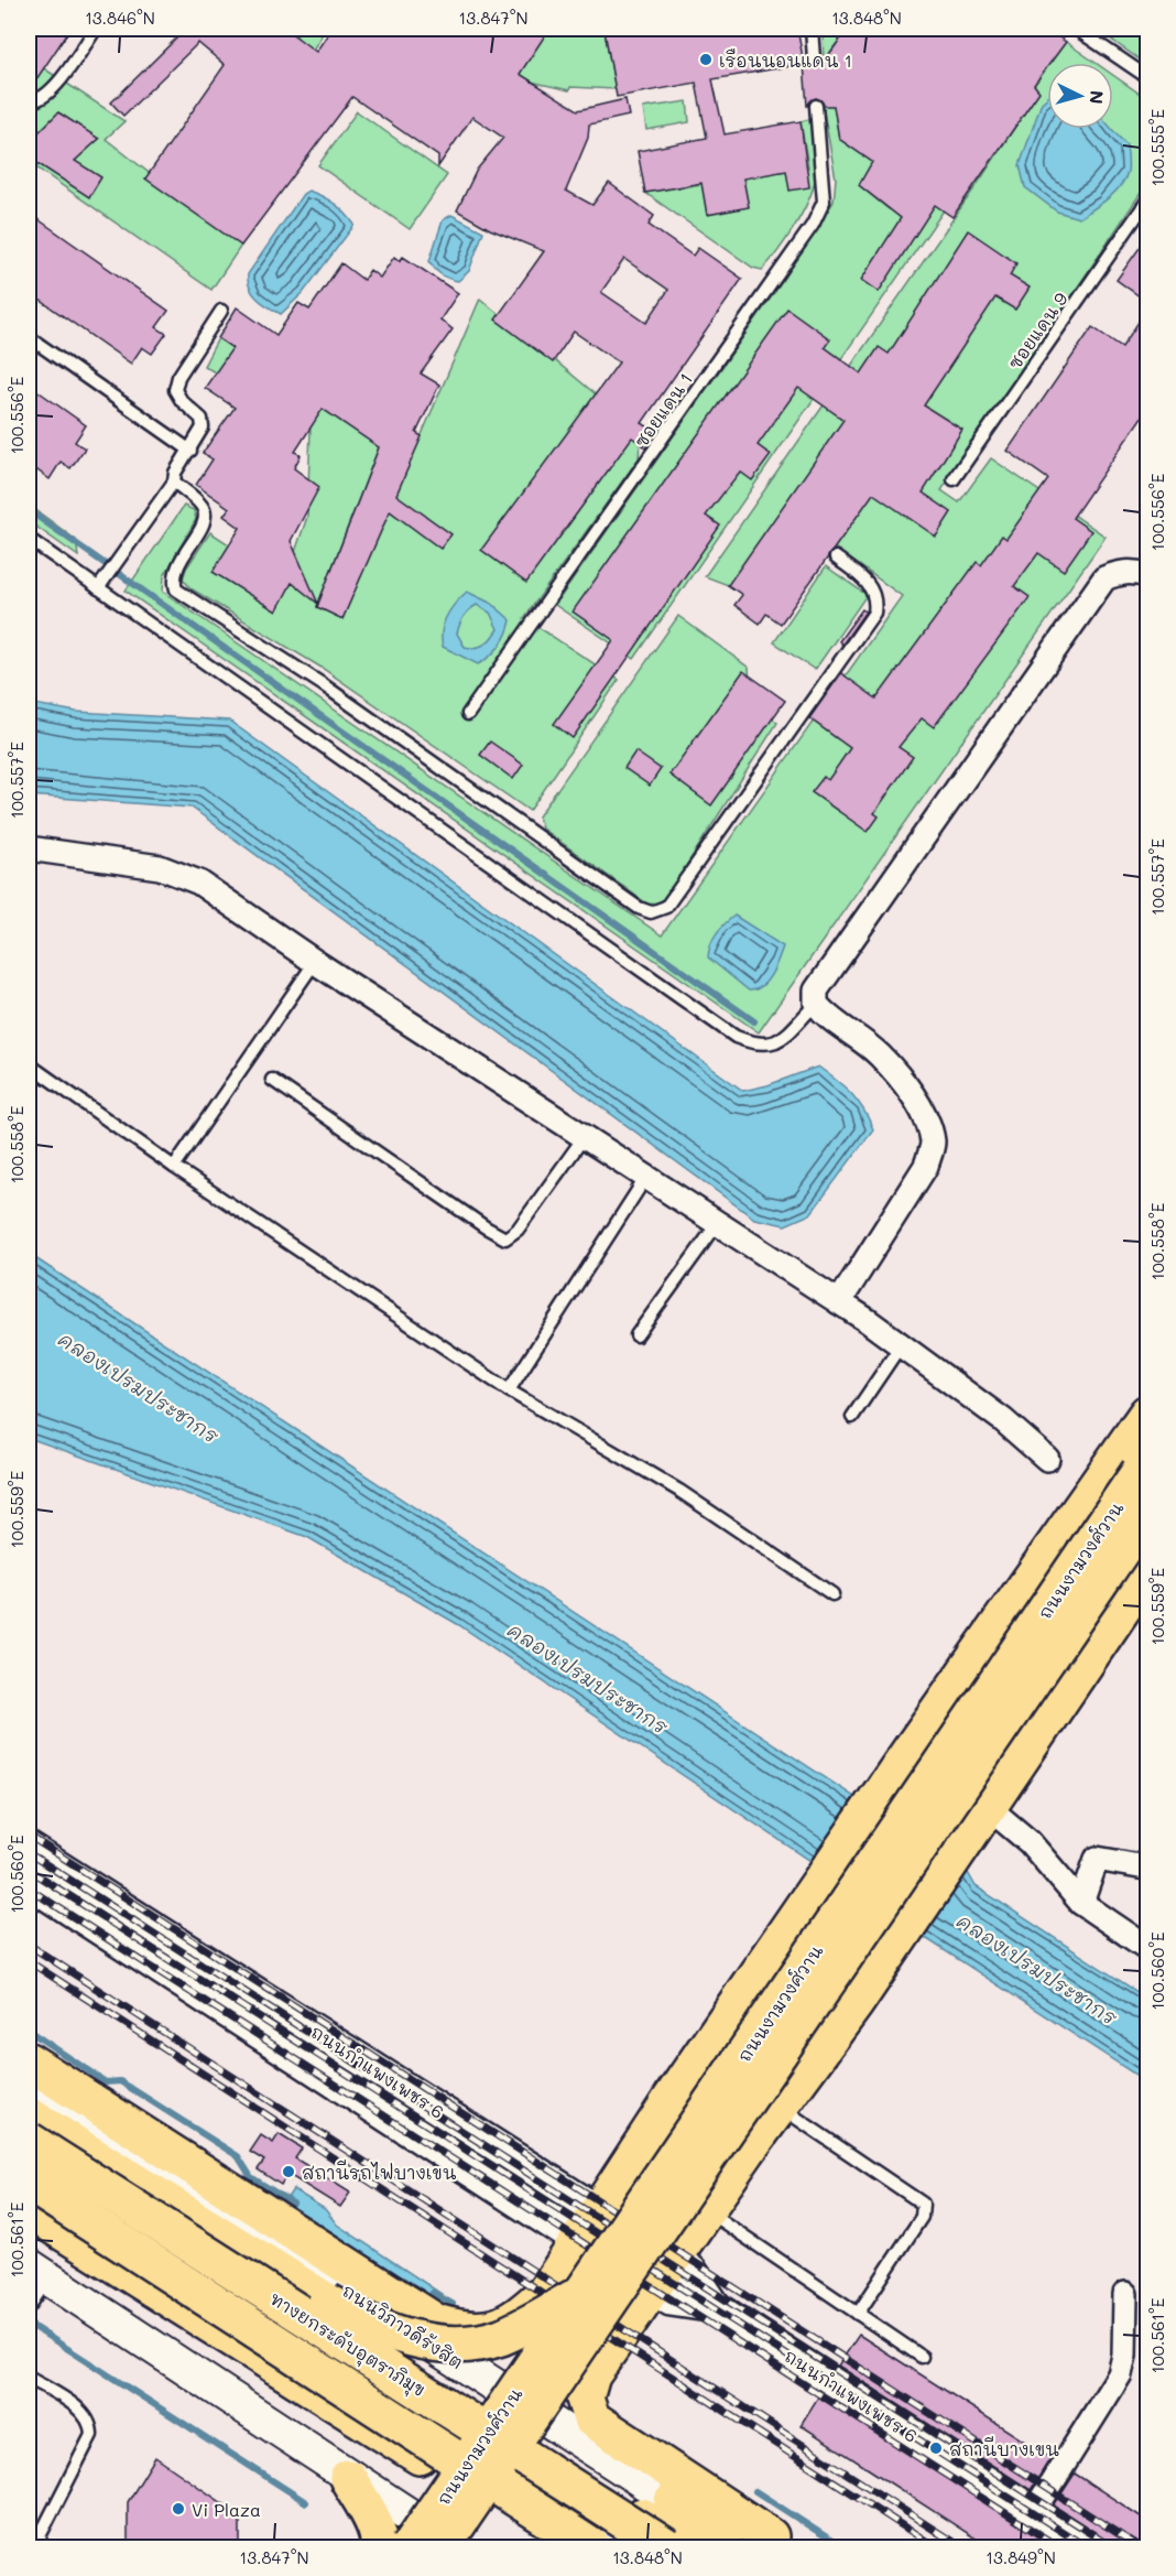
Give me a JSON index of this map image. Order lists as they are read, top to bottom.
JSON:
{
  "streets": {
    "main road": ["ถนนงามวงศ์วาน", "ถนนวิภาวดีรังสิต", "ทางยกระดับอุตราภิมุข"],
    "street": ["ถนนกำแพงเพชร 6"],
    "lane": ["ซอยแดน 9", "ซอยแดน 1"]
  },
  "water": ["คลองเปรมประชากร"],
  "places": [
    "เรือนนอนแดน 1",
    "สถานีรถไฟบางเขน",
    "สถานีบางเขน",
    "Vi Plaza"
  ],
  "north": "right",
  "coordinates": [
    "13.846°N",
    "13.847°N",
    "13.848°N",
    "100.555°E",
    "100.556°E",
    "100.557°E",
    "100.558°E",
    "100.559°E",
    "100.560°E",
    "100.561°E",
    "13.849°N"
  ]
}
